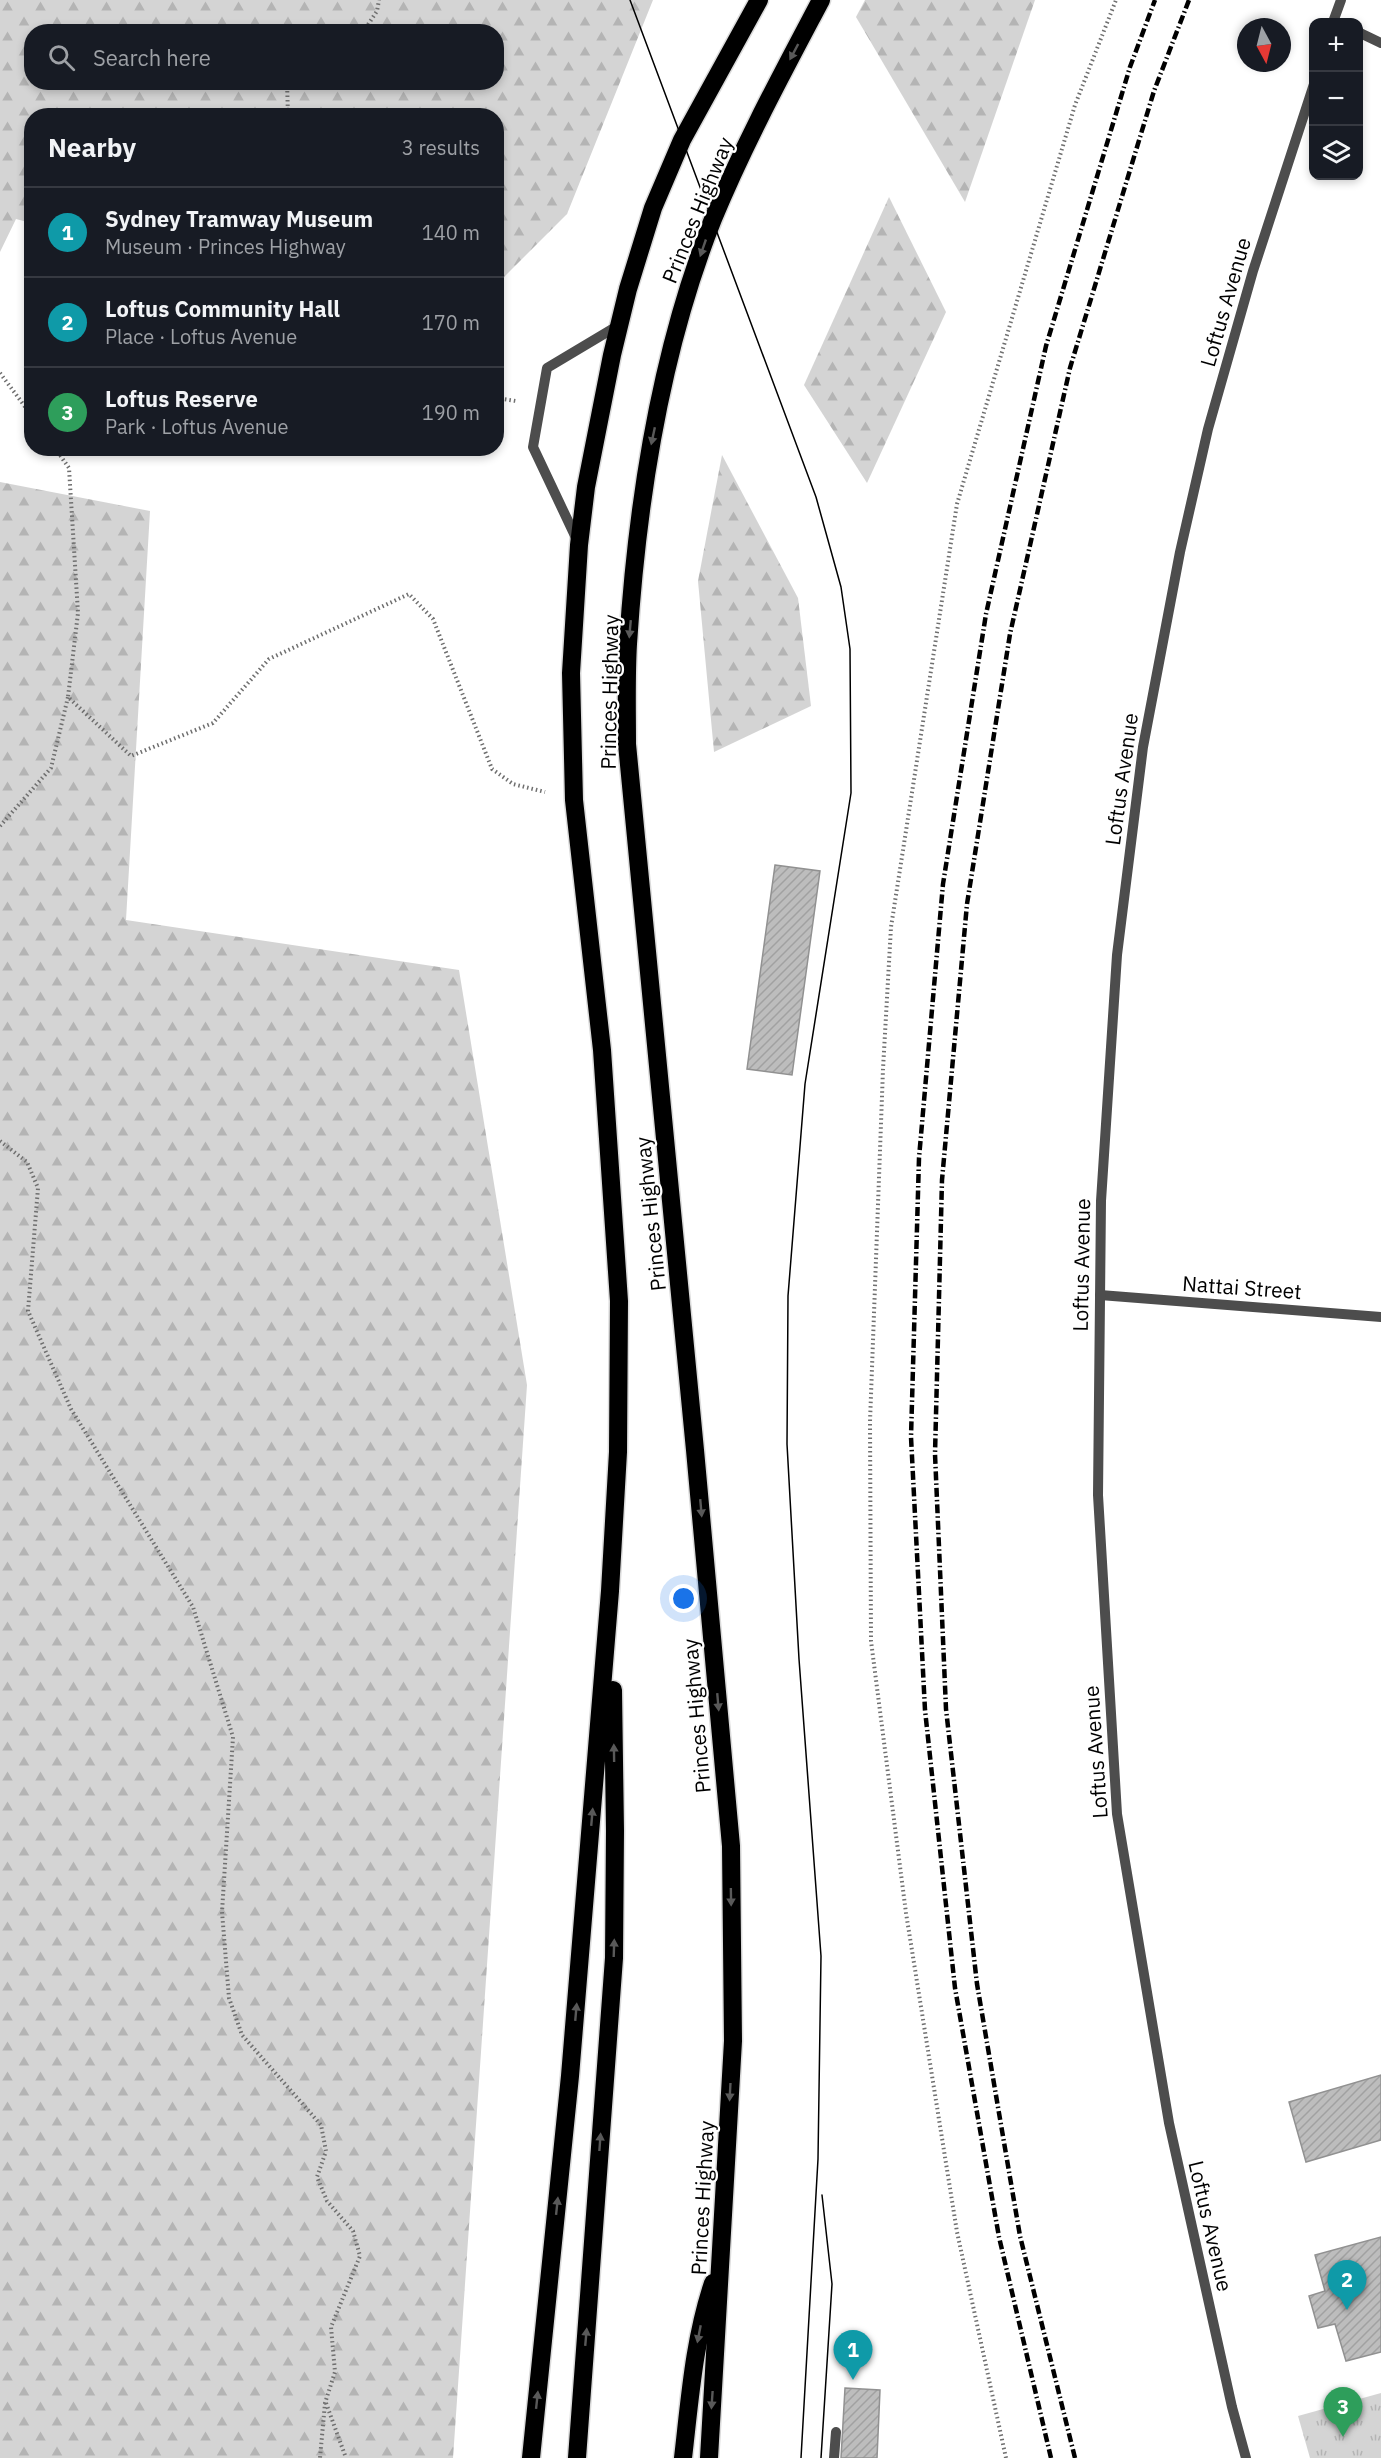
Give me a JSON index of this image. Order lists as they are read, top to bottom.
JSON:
{
  "streets": {
    "highway": ["Princes Highway"],
    "street": ["Loftus Avenue", "Nattai Street"]
  },
  "crossings": [
    ["Loftus Avenue", "Nattai Street"]
  ],
  "north": "bottom",
  "page": {
    "map_buttons": ["+", "−"],
    "search": "Search here",
    "heading": ["Nearby", "3 results"],
    "list": [
      {
        "mark": "1",
        "name": "Sydney Tramway Museum",
        "note": "Museum · Princes Highway",
        "value": "140 m"
      },
      {
        "mark": "2",
        "name": "Loftus Community Hall",
        "note": "Place · Loftus Avenue",
        "value": "170 m"
      },
      {
        "mark": "3",
        "name": "Loftus Reserve",
        "note": "Park · Loftus Avenue",
        "value": "190 m"
      }
    ],
    "pins": ["2", "1", "3"]
  }
}
